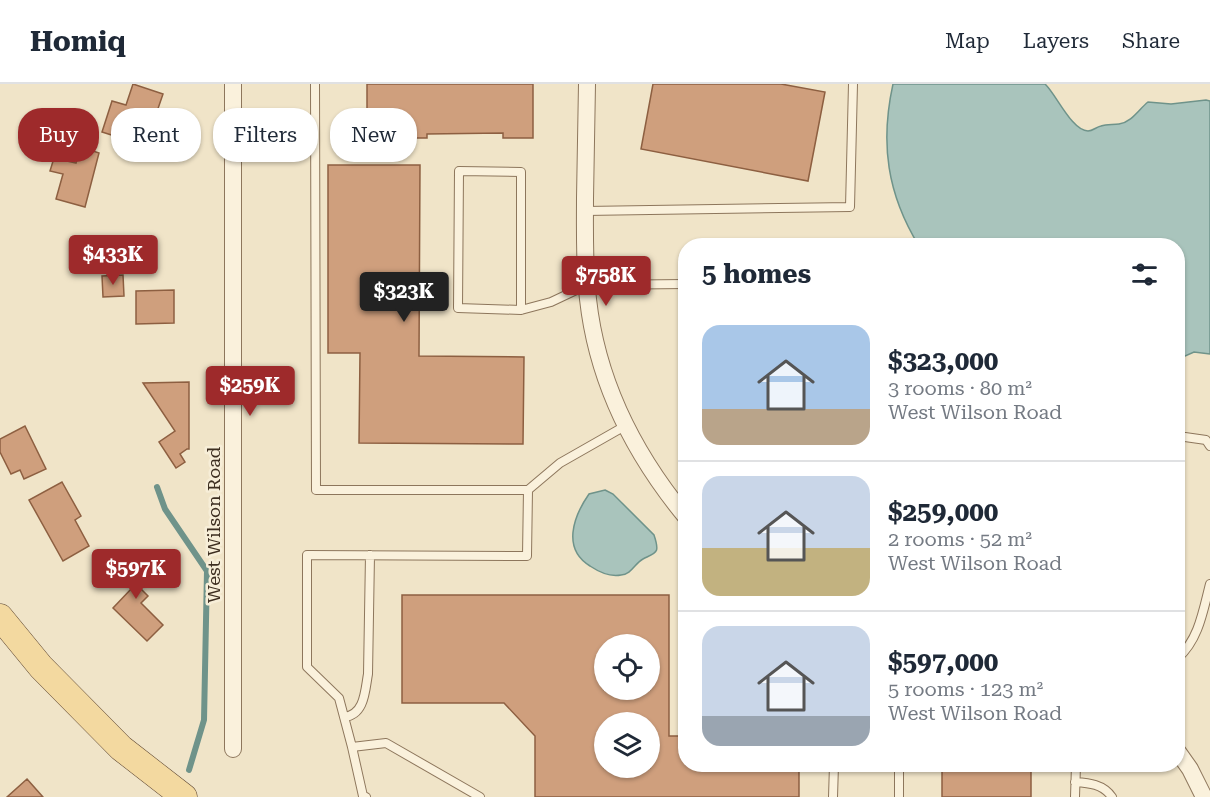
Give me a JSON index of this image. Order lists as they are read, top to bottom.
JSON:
{
  "streets": {
    "street": ["West Wilson Road"]
  },
  "page": {
    "header": "Homiq",
    "nav": ["Map", "Layers", "Share"],
    "chip": [
      "Buy",
      "Rent",
      "Filters",
      "New"
    ],
    "price": [
      "$433K",
      "$758K",
      "$323K",
      "$259K",
      "$597K"
    ],
    "heading": "5 homes",
    "list": [
      {
        "name": "$323,000",
        "note": "3 rooms · 80 m² · West Wilson Road"
      },
      {
        "name": "$259,000",
        "note": "2 rooms · 52 m² · West Wilson Road"
      },
      {
        "name": "$597,000",
        "note": "5 rooms · 123 m² · West Wilson Road"
      }
    ]
  }
}
